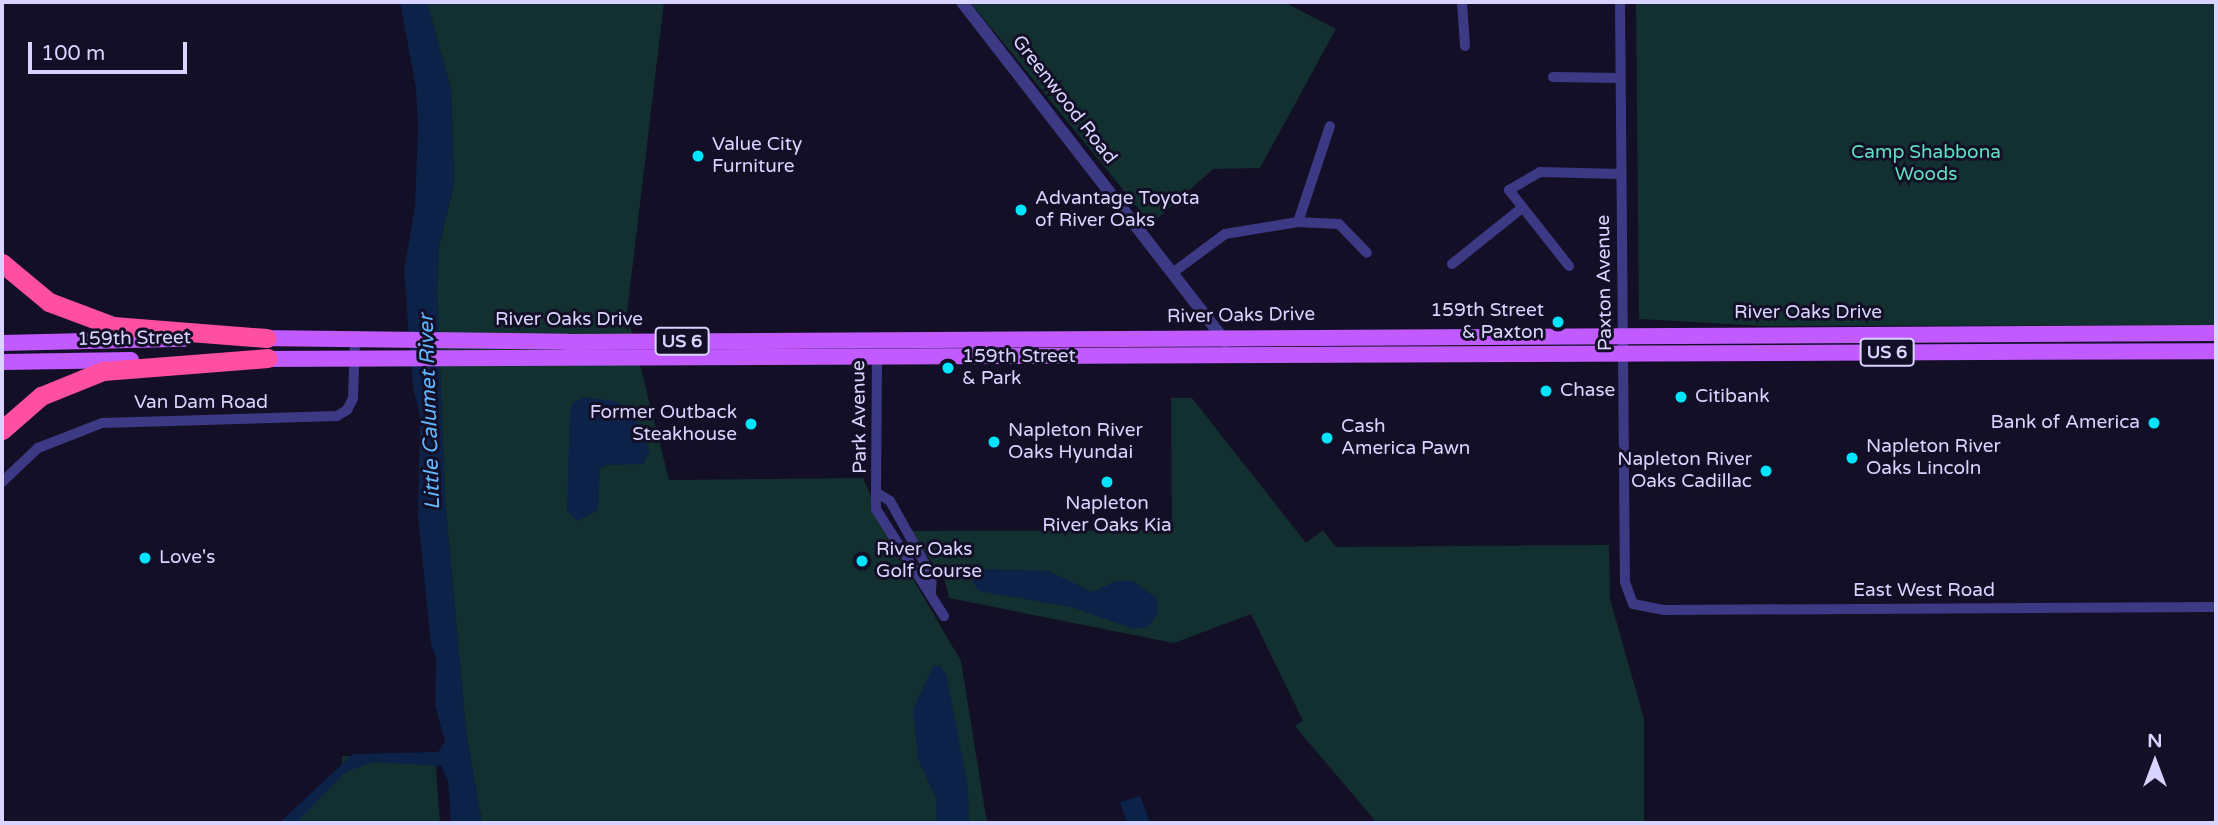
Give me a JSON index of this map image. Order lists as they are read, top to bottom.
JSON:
{
  "streets": {
    "main road": ["River Oaks Drive", "159th Street", "US 6"],
    "street": [
      "Greenwood Road",
      "Paxton Avenue",
      "Van Dam Road",
      "Park Avenue",
      "East West Road"
    ]
  },
  "crossings": [
    ["Greenwood Road", "River Oaks Drive"],
    ["Paxton Avenue", "River Oaks Drive"],
    ["Paxton Avenue", "East West Road"],
    ["River Oaks Drive", "159th Street"],
    ["River Oaks Drive", "Van Dam Road"],
    ["River Oaks Drive", "Park Avenue"]
  ],
  "water": ["Little Calumet River"],
  "parks": ["Camp Shabbona Woods"],
  "places": [
    "Value City Furniture",
    "Advantage Toyota of River Oaks",
    "159th Street & Paxton",
    "159th Street & Park",
    "Chase",
    "Citibank",
    "Bank of America",
    "Former Outback Steakhouse",
    "Cash America Pawn",
    "Napleton River Oaks Hyundai",
    "Napleton River Oaks Lincoln",
    "Napleton River Oaks Cadillac",
    "Napleton River Oaks Kia",
    "Love's",
    "River Oaks Golf Course"
  ],
  "scale_bar": "100 m",
  "north": "top"
}
